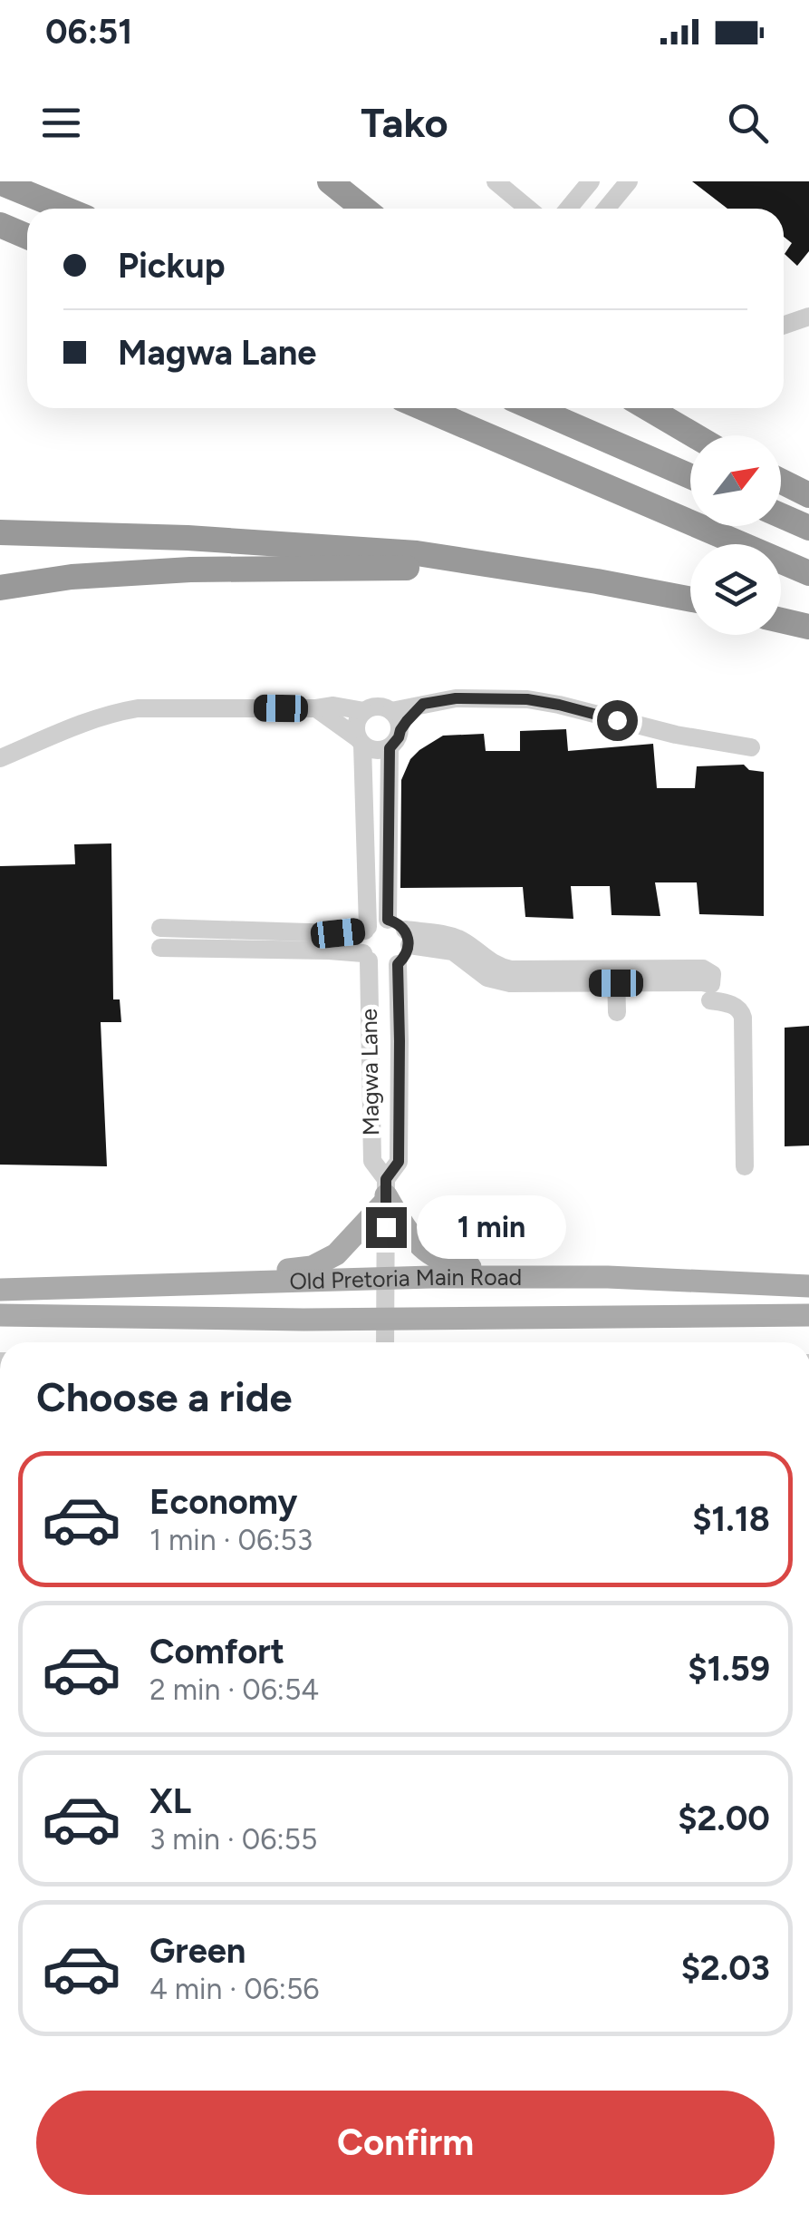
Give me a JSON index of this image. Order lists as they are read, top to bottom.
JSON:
{
  "streets": {
    "main road": ["Old Pretoria Main Road"],
    "street": ["Magwa Lane"]
  },
  "crossings": [
    ["Magwa Lane", "Old Pretoria Main Road"]
  ],
  "north": "top right",
  "page": {
    "status": "06:51",
    "header": "Tako",
    "banner": ["Pickup", "Magwa Lane"],
    "bubble": "1 min",
    "heading": "Choose a ride",
    "list": [
      {
        "name": "Economy",
        "note": "1 min · 06:53",
        "value": "$1.18"
      },
      {
        "name": "Comfort",
        "note": "2 min · 06:54",
        "value": "$1.59"
      },
      {
        "name": "XL",
        "note": "3 min · 06:55",
        "value": "$2.00"
      },
      {
        "name": "Green",
        "note": "4 min · 06:56",
        "value": "$2.03"
      }
    ],
    "buttons": "Confirm"
  }
}
